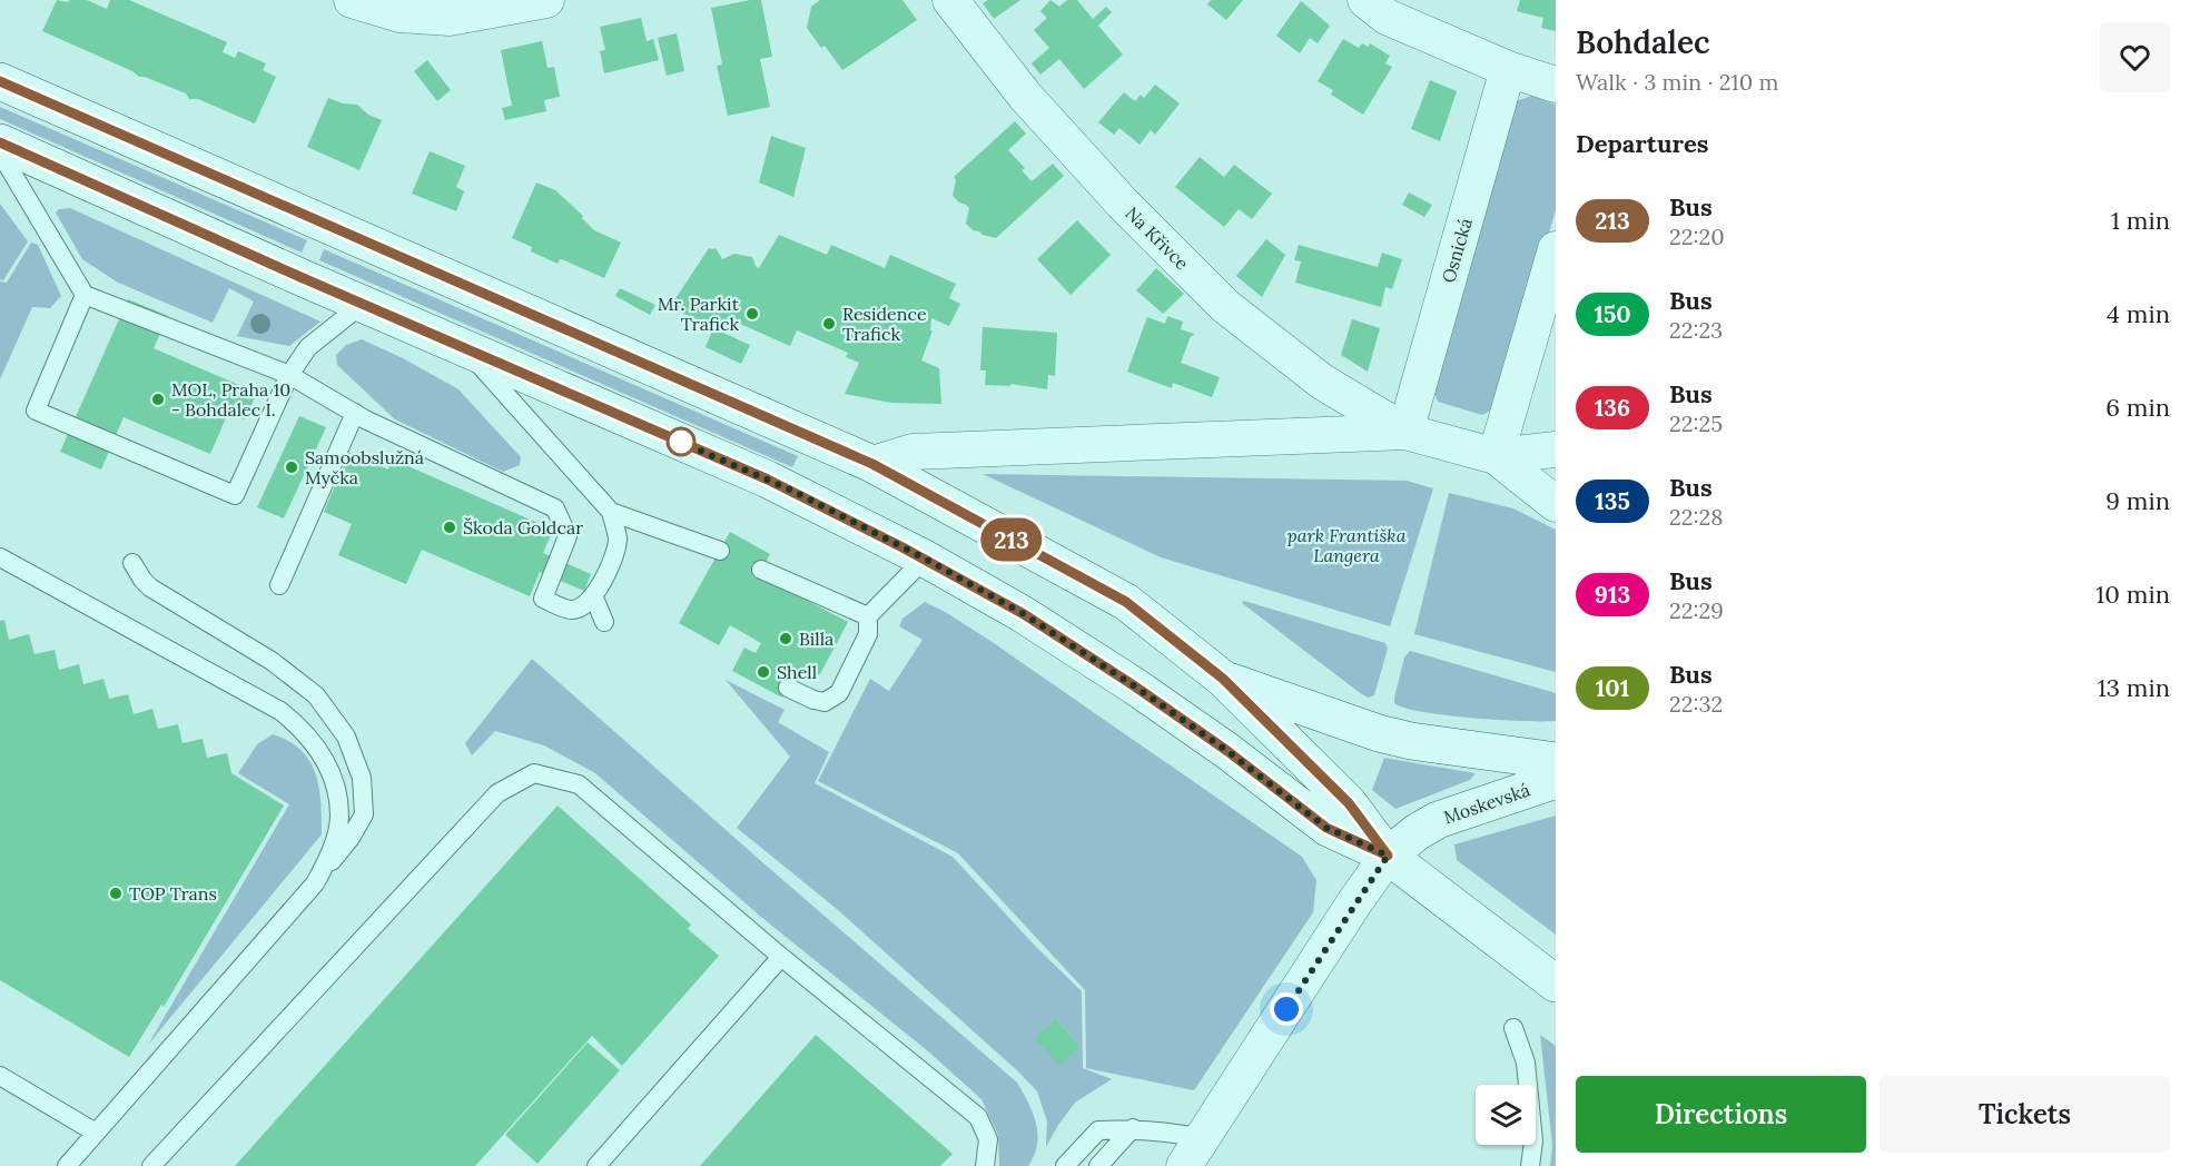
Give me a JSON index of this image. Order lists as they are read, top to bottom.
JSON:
{
  "streets": {
    "main road": ["Moskevská"],
    "street": ["Na Křivce", "Osnická"]
  },
  "crossings": [
    ["Na Křivce", "Osnická"]
  ],
  "parks": ["park Františka Langera"],
  "places": [
    "Mr. Parkit Trafick",
    "Residence Trafick",
    "MOL, Praha 10 - Bohdalec I.",
    "Samoobslužná Myčka",
    "Škoda Goldcar",
    "Billa",
    "Shell",
    "TOP Trans"
  ],
  "lines": ["bus line 213"],
  "page": {
    "on_map": "213",
    "heading": [
      ["Bohdalec", "Walk · 3 min · 210 m"],
      "Departures"
    ],
    "list": [
      {
        "mark": "213",
        "name": "Bus",
        "note": "22:20",
        "value": "1 min"
      },
      {
        "mark": "150",
        "name": "Bus",
        "note": "22:23",
        "value": "4 min"
      },
      {
        "mark": "136",
        "name": "Bus",
        "note": "22:25",
        "value": "6 min"
      },
      {
        "mark": "135",
        "name": "Bus",
        "note": "22:28",
        "value": "9 min"
      },
      {
        "mark": "913",
        "name": "Bus",
        "note": "22:29",
        "value": "10 min"
      },
      {
        "mark": "101",
        "name": "Bus",
        "note": "22:32",
        "value": "13 min"
      }
    ],
    "buttons": ["Directions", "Tickets"]
  }
}
